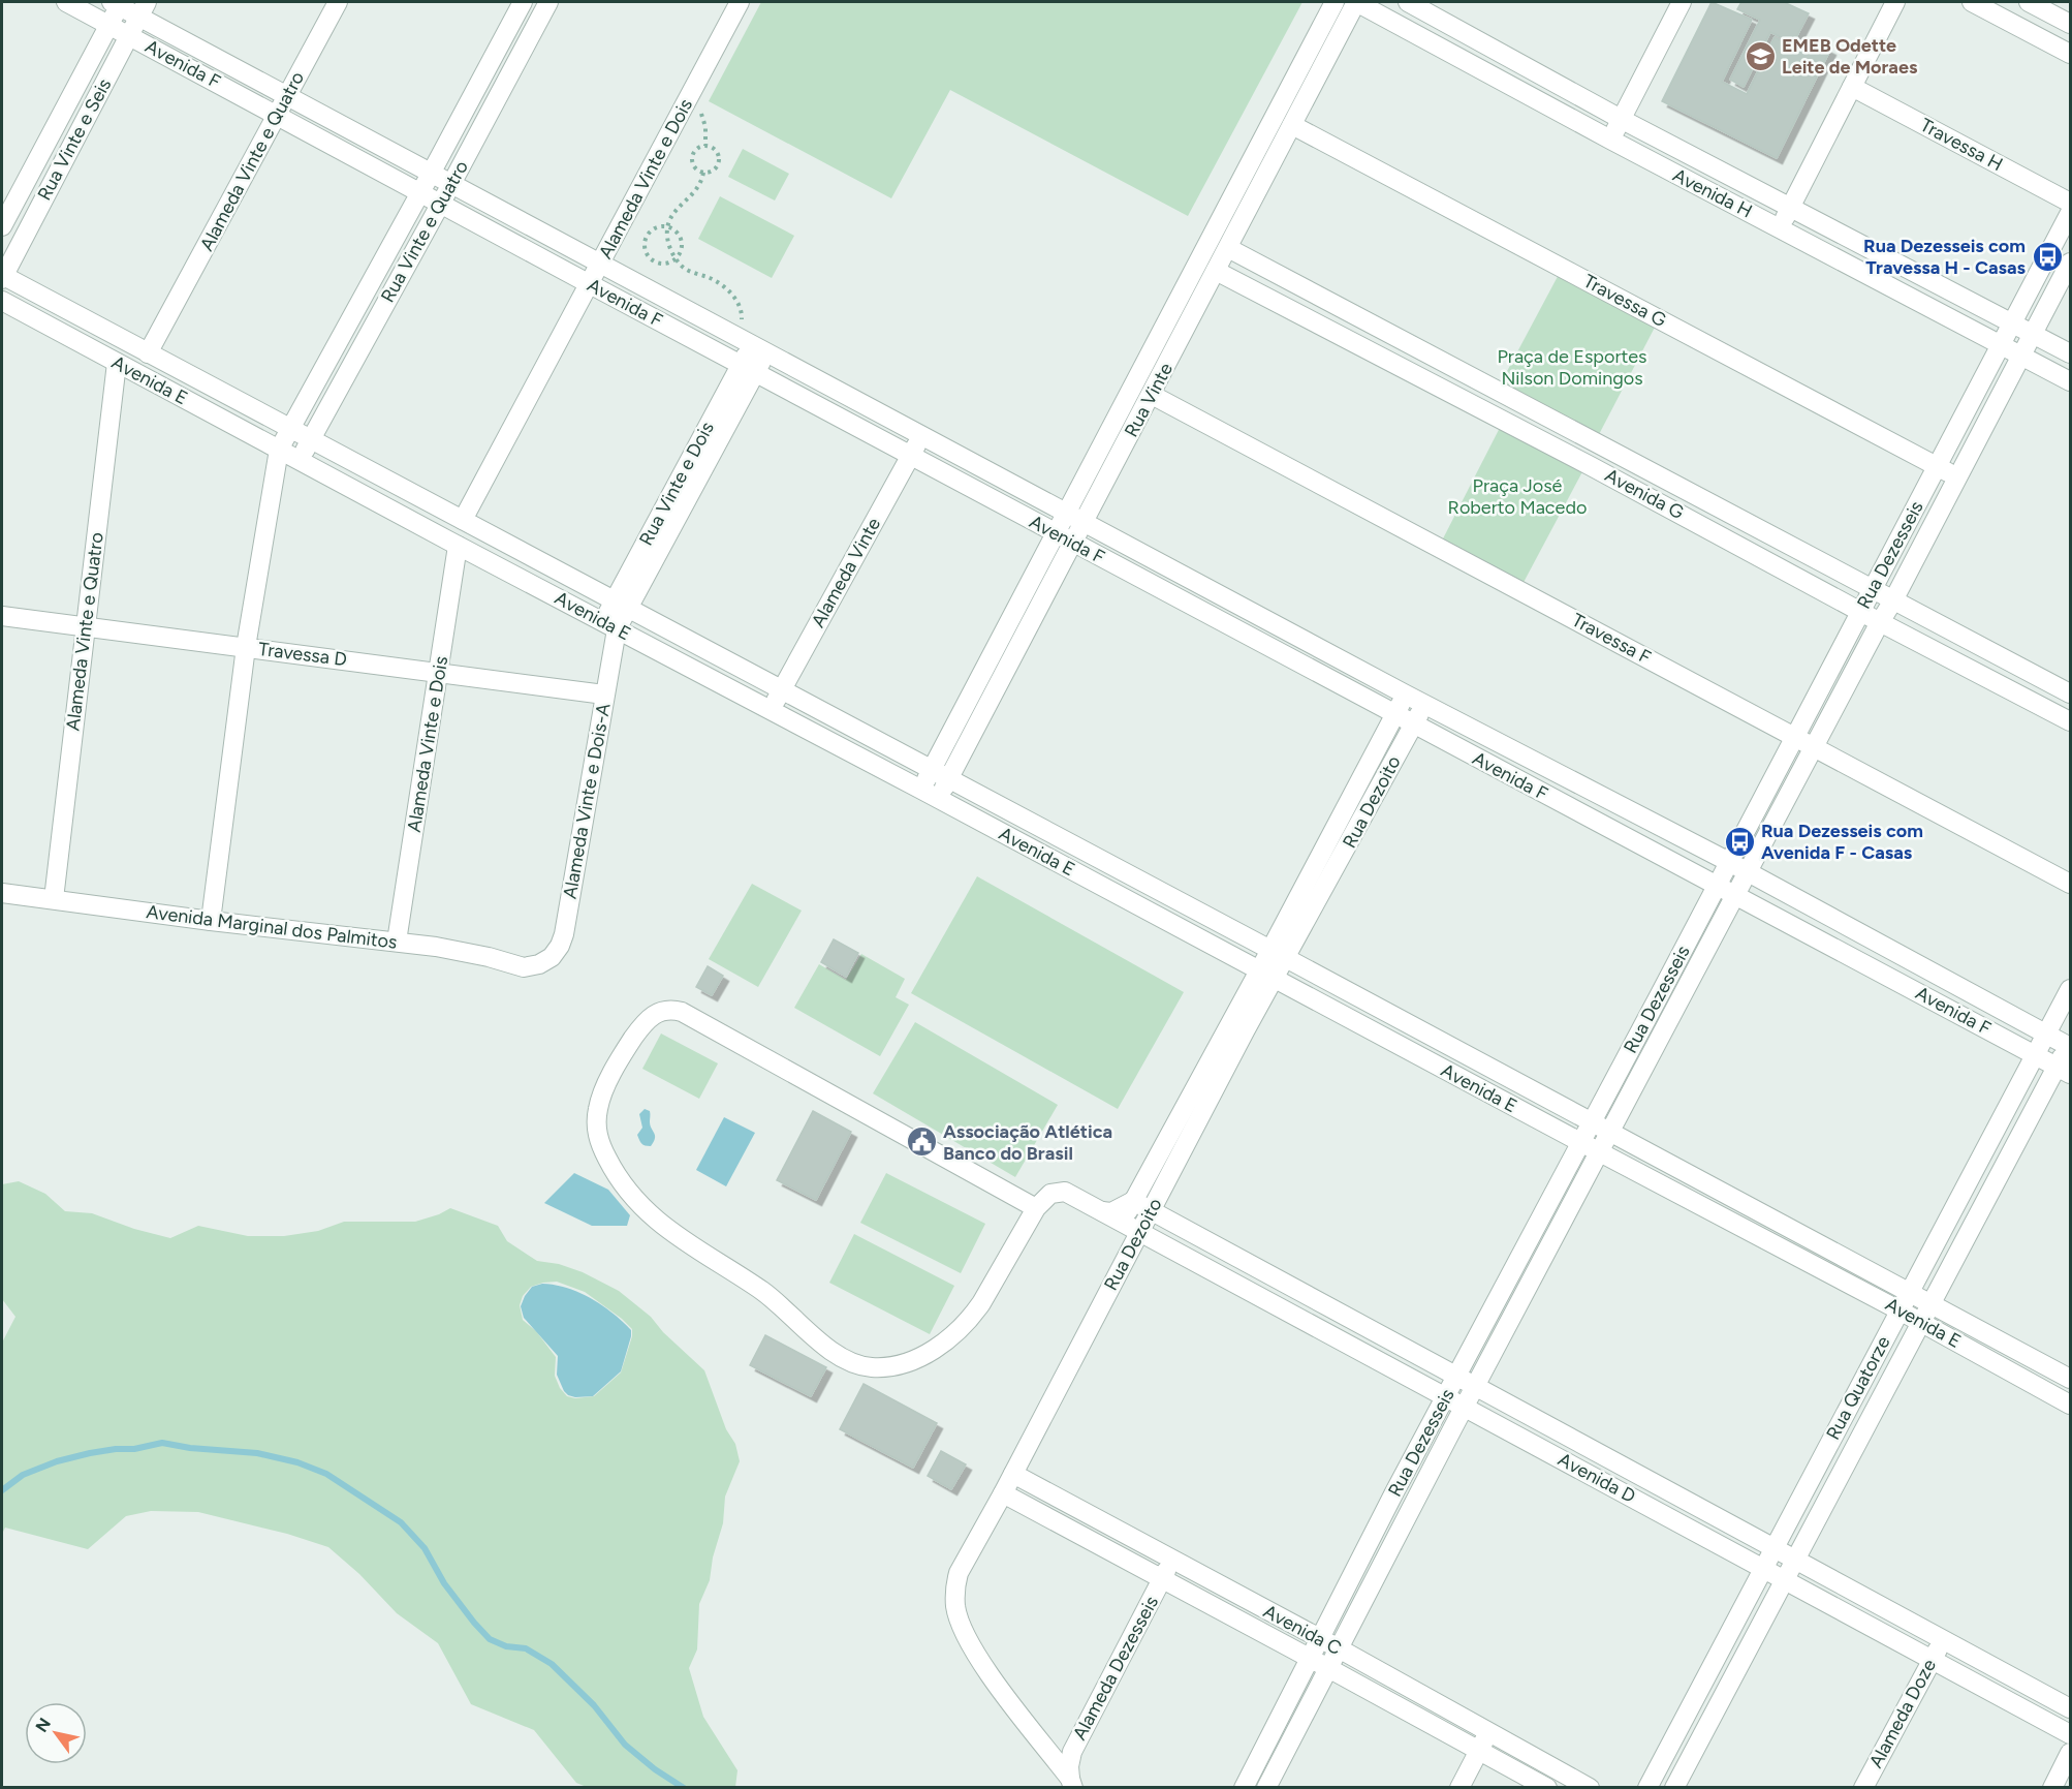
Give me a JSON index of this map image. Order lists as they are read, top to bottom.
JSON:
{
  "streets": {
    "street": [
      "Avenida F",
      "Rua Vinte e Seis",
      "Travessa H",
      "Alameda Vinte e Quatro",
      "Alameda Vinte e Dois",
      "Avenida H",
      "Rua Vinte e Quatro",
      "Travessa G",
      "Avenida E",
      "Rua Vinte",
      "Rua Vinte e Dois",
      "Avenida G",
      "Rua Dezesseis",
      "Alameda Vinte",
      "Travessa F",
      "Travessa D",
      "Alameda Vinte e Dois-A",
      "Rua Dezoito",
      "Avenida Marginal dos Palmitos",
      "Rua Quatorze",
      "Avenida D",
      "Avenida C",
      "Alameda Dezesseis",
      "Alameda Doze"
    ]
  },
  "crossings": [
    ["Avenida F", "Rua Vinte e Seis"],
    ["Avenida F", "Alameda Vinte e Quatro"],
    ["Avenida F", "Alameda Vinte e Dois"],
    ["Avenida F", "Rua Vinte e Quatro"],
    ["Avenida F", "Rua Vinte"],
    ["Avenida F", "Rua Vinte e Dois"],
    ["Avenida F", "Rua Dezesseis"],
    ["Avenida F", "Alameda Vinte"],
    ["Avenida F", "Rua Dezoito"],
    ["Avenida F", "Rua Quatorze"],
    ["Rua Vinte e Seis", "Avenida E"],
    ["Alameda Vinte e Quatro", "Avenida E"],
    ["Alameda Vinte e Quatro", "Travessa D"],
    ["Alameda Vinte e Quatro", "Avenida Marginal dos Palmitos"],
    ["Alameda Vinte e Dois", "Avenida E"],
    ["Alameda Vinte e Dois", "Travessa D"],
    ["Alameda Vinte e Dois", "Avenida Marginal dos Palmitos"],
    ["Avenida H", "Rua Vinte"],
    ["Avenida H", "Rua Dezesseis"],
    ["Rua Vinte e Quatro", "Avenida E"],
    ["Rua Vinte e Quatro", "Travessa D"],
    ["Rua Vinte e Quatro", "Avenida Marginal dos Palmitos"],
    ["Travessa G", "Rua Vinte"],
    ["Travessa G", "Rua Dezesseis"],
    ["Avenida E", "Rua Vinte"],
    ["Avenida E", "Rua Vinte e Dois"],
    ["Avenida E", "Rua Dezesseis"],
    ["Avenida E", "Alameda Vinte"],
    ["Avenida E", "Alameda Vinte e Dois-A"],
    ["Avenida E", "Rua Dezoito"],
    ["Avenida E", "Rua Quatorze"],
    ["Rua Vinte", "Avenida G"],
    ["Rua Vinte", "Travessa F"],
    ["Rua Vinte e Dois", "Alameda Vinte e Dois-A"],
    ["Avenida G", "Rua Dezesseis"],
    ["Rua Dezesseis", "Travessa F"],
    ["Rua Dezesseis", "Avenida D"],
    ["Rua Dezesseis", "Avenida C"],
    ["Travessa D", "Alameda Vinte e Dois-A"],
    ["Alameda Vinte e Dois-A", "Avenida Marginal dos Palmitos"],
    ["Rua Dezoito", "Avenida D"],
    ["Rua Dezoito", "Avenida C"],
    ["Rua Dezoito", "Alameda Dezesseis"],
    ["Rua Quatorze", "Avenida D"],
    ["Avenida D", "Alameda Doze"],
    ["Avenida C", "Alameda Dezesseis"]
  ],
  "parks": ["Praça de Esportes Nilson Domingos", "Praça José Roberto Macedo"],
  "places": {
    "school or university": ["EMEB Odette Leite de Moraes"],
    "bus stop": ["Rua Dezesseis com Travessa H - Casas", "Rua Dezesseis com Avenida F - Casas"],
    "public building": ["Associação Atlética Banco do Brasil"]
  },
  "north": "top left"
}
